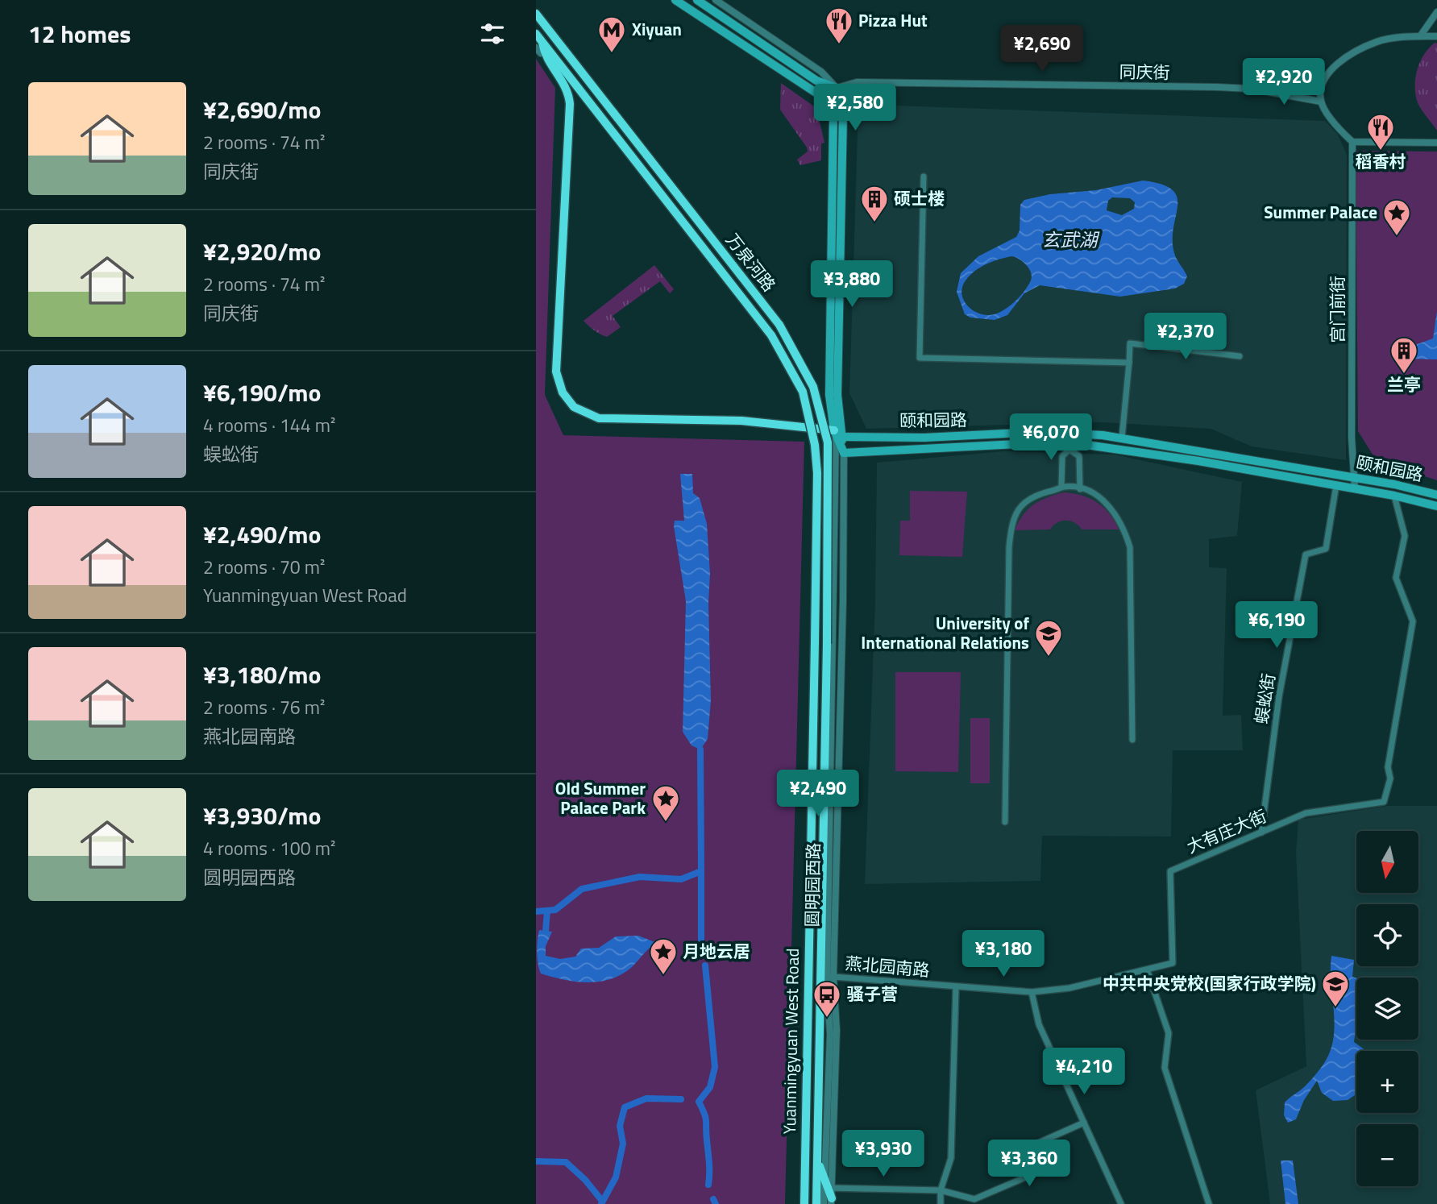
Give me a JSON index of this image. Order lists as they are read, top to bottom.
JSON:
{
  "streets": {
    "highway": ["万泉河路", "Yuanmingyuan West Road"],
    "main road": ["颐和园路"],
    "street": [
      "同庆街",
      "宫门前街",
      "蜈蚣街",
      "大有庄大街",
      "圆明园西路",
      "燕北园南路"
    ]
  },
  "crossings": [
    ["万泉河路", "Yuanmingyuan West Road"],
    ["宫门前街", "颐和园路"],
    ["颐和园路", "蜈蚣街"],
    ["颐和园路", "大有庄大街"],
    ["颐和园路", "圆明园西路"],
    ["蜈蚣街", "大有庄大街"],
    ["大有庄大街", "燕北园南路"],
    ["圆明园西路", "燕北园南路"]
  ],
  "water": ["玄武湖"],
  "places": {
    "restaurant": ["Pizza Hut", "稻香村"],
    "metro station": ["Xiyuan"],
    "building": ["硕士楼", "兰亭"],
    "place": ["Summer Palace", "Old Summer Palace Park", "月地云居"],
    "school or university": ["University of International Relations", "中共中央党校(国家行政学院)"],
    "bus stop": ["骚子营"]
  },
  "north": "bottom",
  "page": {
    "heading": "12 homes",
    "price": [
      "¥2,690",
      "¥2,920",
      "¥2,580",
      "¥3,880",
      "¥2,370",
      "¥6,070",
      "¥6,190",
      "¥2,490",
      "¥3,180",
      "¥4,210",
      "¥3,930",
      "¥3,360"
    ],
    "list": [
      {
        "name": "¥2,690/mo",
        "note": "2 rooms · 74 m² · 同庆街"
      },
      {
        "name": "¥2,920/mo",
        "note": "2 rooms · 74 m² · 同庆街"
      },
      {
        "name": "¥6,190/mo",
        "note": "4 rooms · 144 m² · 蜈蚣街"
      },
      {
        "name": "¥2,490/mo",
        "note": "2 rooms · 70 m² · Yuanmingyuan West Road"
      },
      {
        "name": "¥3,180/mo",
        "note": "2 rooms · 76 m² · 燕北园南路"
      },
      {
        "name": "¥3,930/mo",
        "note": "4 rooms · 100 m² · 圆明园西路"
      }
    ],
    "map_buttons": ["+", "−"]
  }
}
